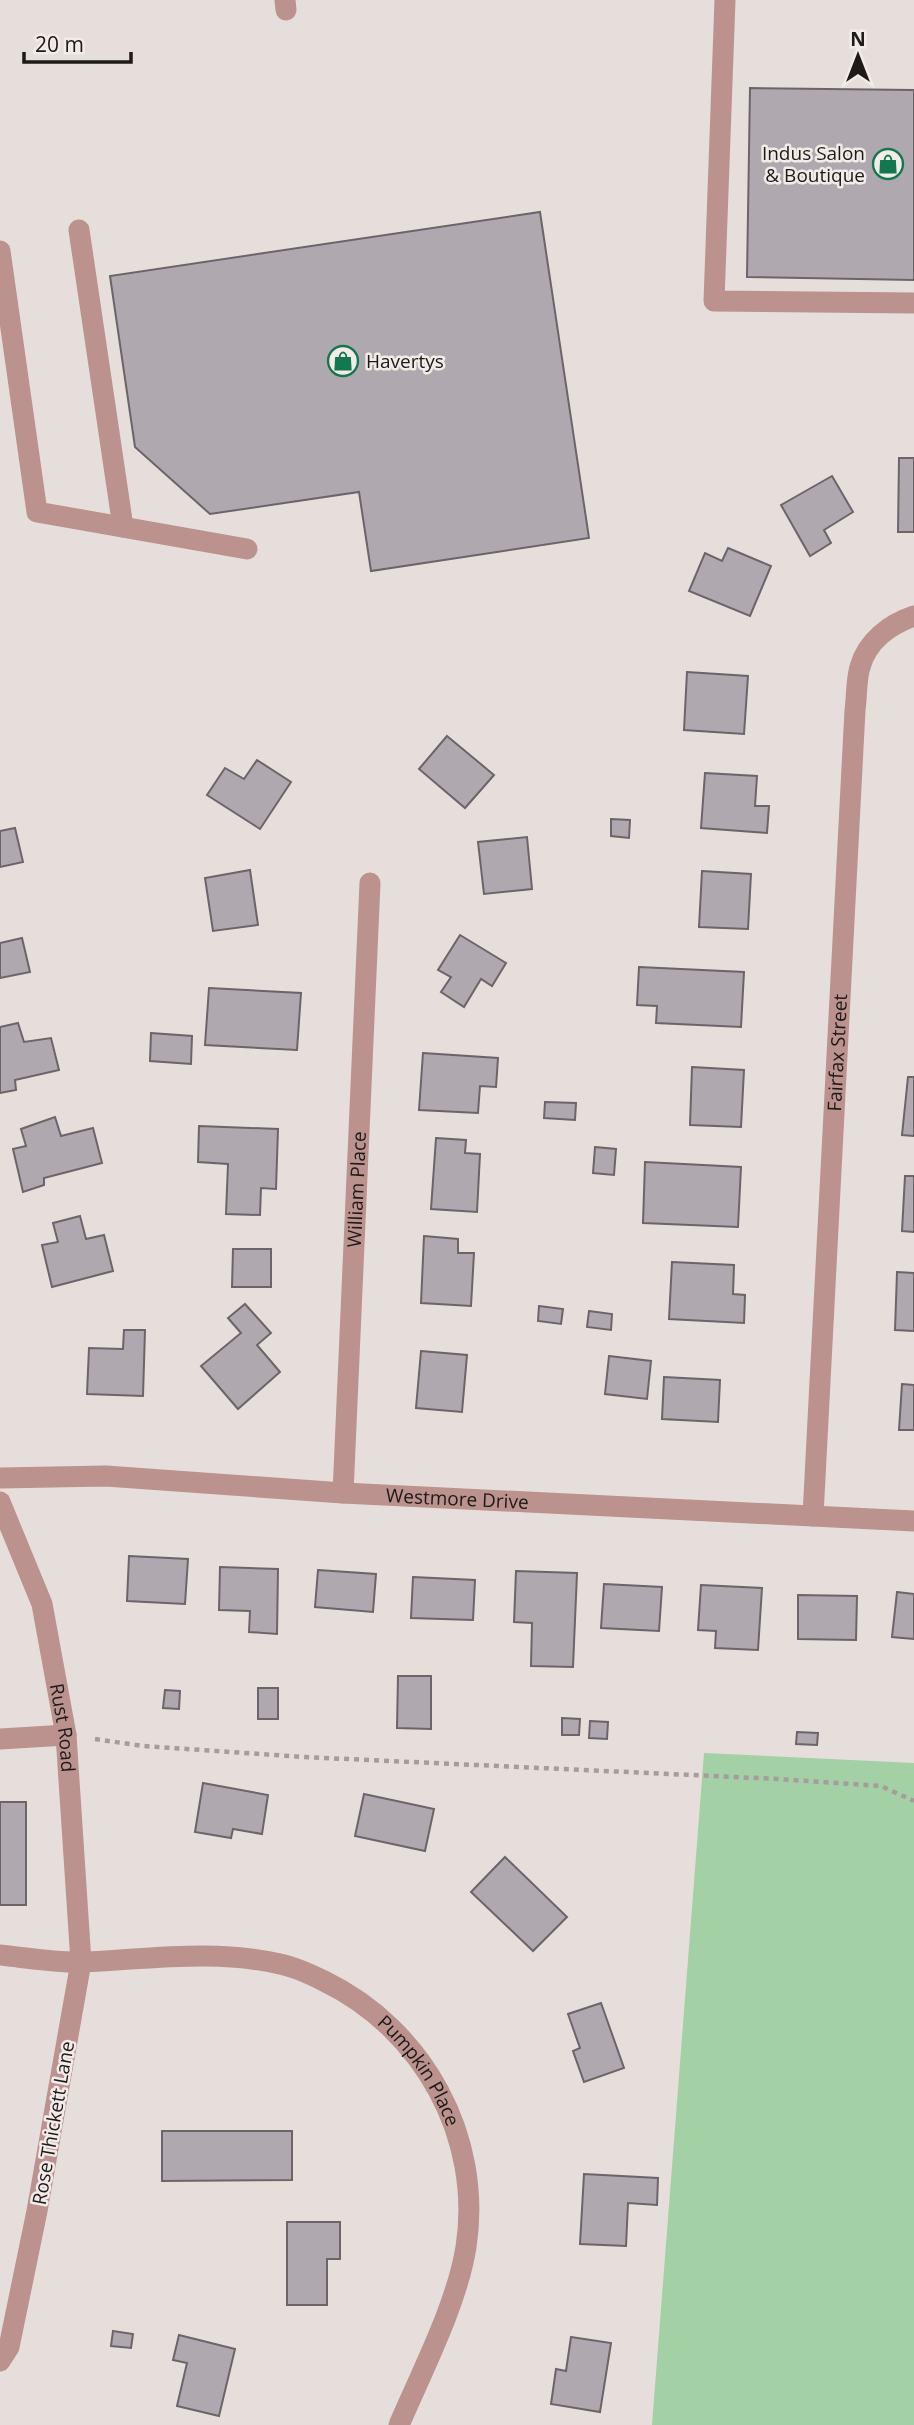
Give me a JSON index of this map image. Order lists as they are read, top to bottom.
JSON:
{
  "streets": {
    "street": [
      "Fairfax Street",
      "William Place",
      "Westmore Drive",
      "Rust Road",
      "Pumpkin Place",
      "Rose Thickett Lane"
    ]
  },
  "crossings": [
    ["Fairfax Street", "Westmore Drive"],
    ["William Place", "Westmore Drive"],
    ["Rust Road", "Pumpkin Place"],
    ["Rust Road", "Rose Thickett Lane"],
    ["Pumpkin Place", "Rose Thickett Lane"]
  ],
  "places": {
    "shop": ["Indus Salon & Boutique", "Havertys"]
  },
  "scale_bar": "20 m",
  "north": "top"
}
